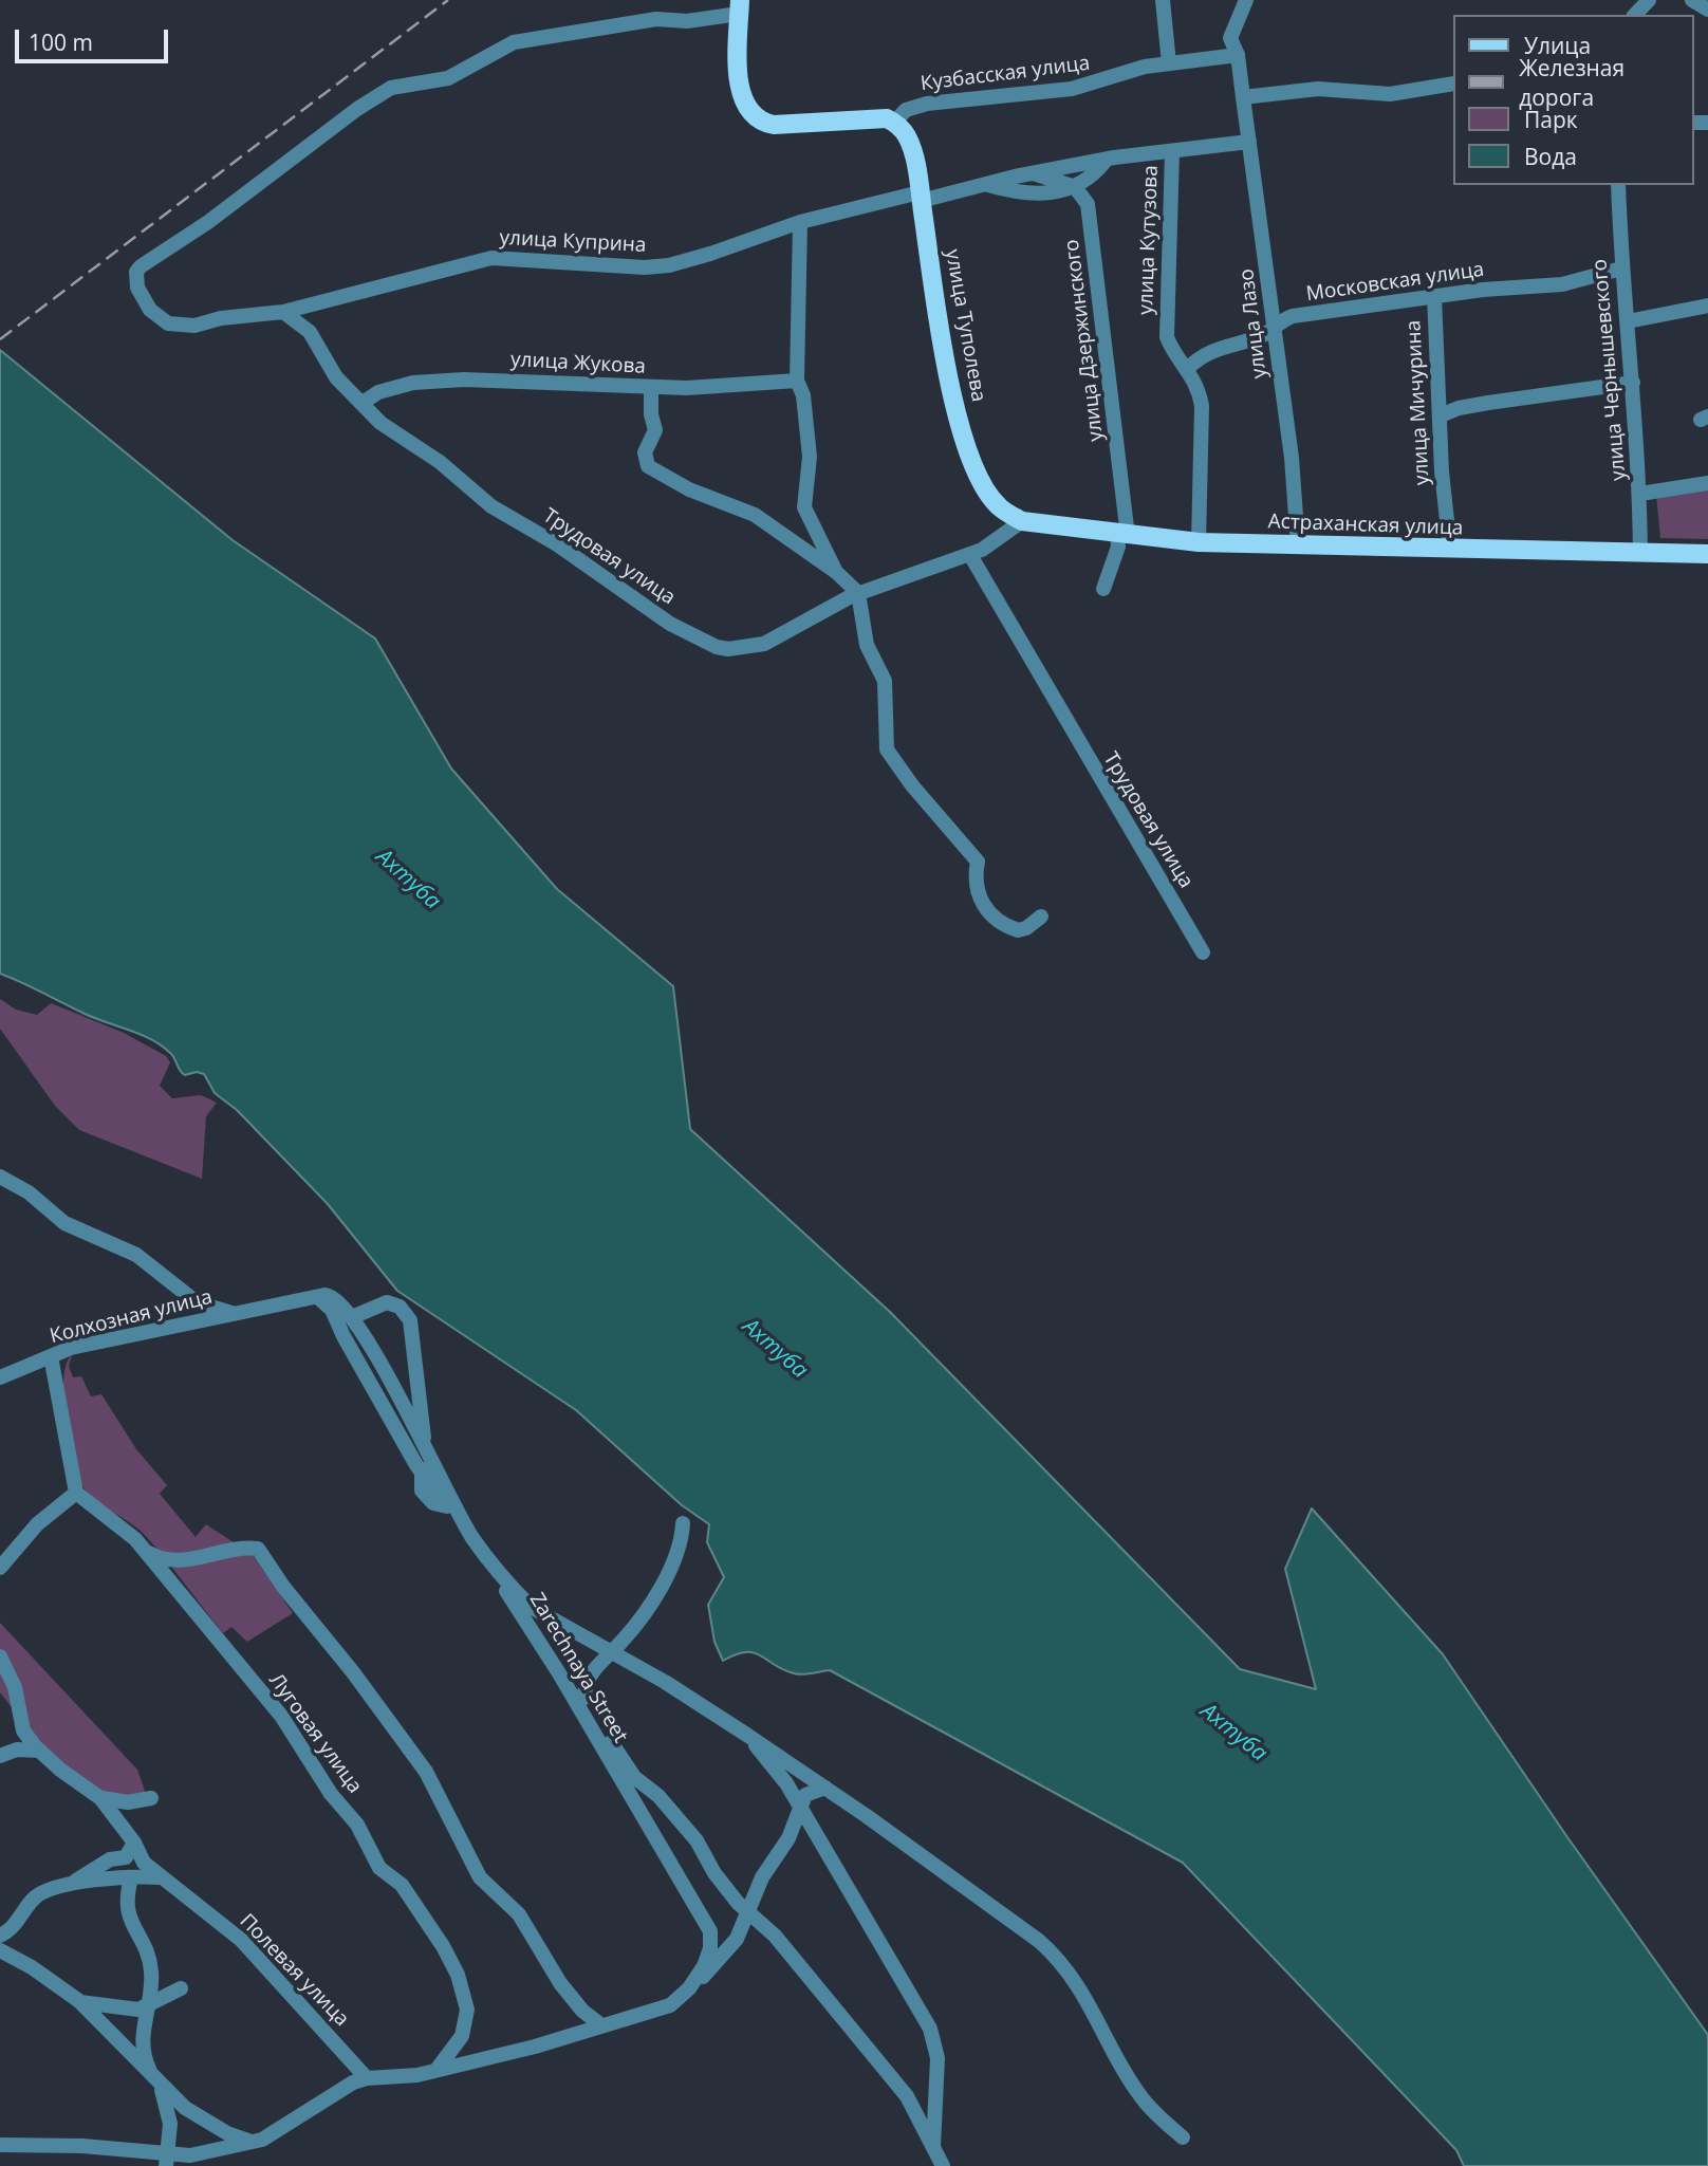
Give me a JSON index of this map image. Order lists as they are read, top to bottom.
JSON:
{
  "streets": {
    "main road": ["улица Туполева", "Астраханская улица"],
    "street": [
      "Кузбасская улица",
      "улица Кутузова",
      "улица Куприна",
      "Московская улица",
      "улица Лазо",
      "улица Дзержинского",
      "улица Жукова",
      "улица Чернышевского",
      "улица Мичурина",
      "Трудовая улица",
      "Колхозная улица",
      "Zarechnaya Street",
      "Луговая улица",
      "Полевая улица"
    ]
  },
  "crossings": [
    ["Кузбасская улица", "улица Туполева"],
    ["улица Кутузова", "улица Куприна"],
    ["улица Кутузова", "Московская улица"],
    ["улица Кутузова", "Астраханская улица"],
    ["улица Куприна", "улица Лазо"],
    ["улица Куприна", "улица Туполева"],
    ["улица Куприна", "улица Дзержинского"],
    ["улица Куприна", "Трудовая улица"],
    ["Московская улица", "улица Лазо"],
    ["Московская улица", "улица Чернышевского"],
    ["Московская улица", "улица Мичурина"],
    ["улица Лазо", "Астраханская улица"],
    ["улица Туполева", "Астраханская улица"],
    ["улица Туполева", "Трудовая улица"],
    ["улица Дзержинского", "Астраханская улица"],
    ["улица Жукова", "Трудовая улица"],
    ["улица Чернышевского", "Астраханская улица"],
    ["улица Мичурина", "Астраханская улица"],
    ["Астраханская улица", "Трудовая улица"],
    ["Колхозная улица", "Zarechnaya Street"]
  ],
  "water": ["Ахтуба"],
  "legend": [
    "Улица",
    "Железная дорога",
    "Парк",
    "Вода"
  ],
  "scale_bar": "100 m"
}
